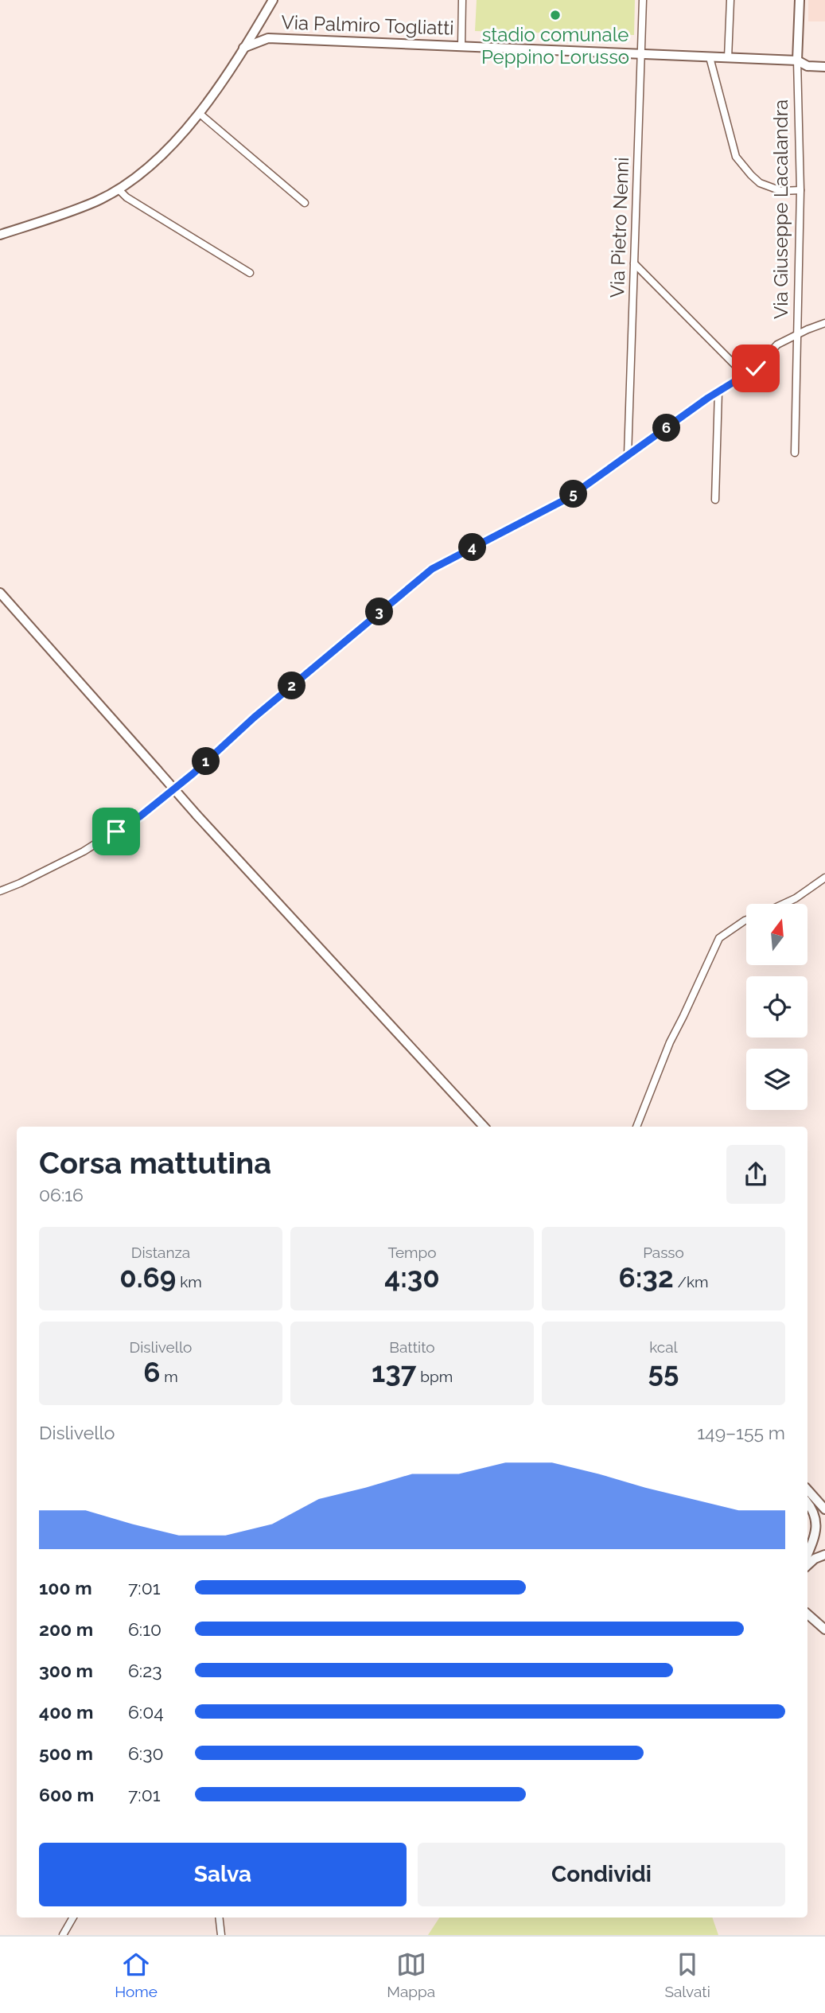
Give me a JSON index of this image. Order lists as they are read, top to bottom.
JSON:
{
  "streets": {
    "street": ["Via Palmiro Togliatti", "Via Giuseppe Lacalandra", "Via Pietro Nenni"]
  },
  "crossings": [
    ["Via Palmiro Togliatti", "Via Giuseppe Lacalandra"],
    ["Via Palmiro Togliatti", "Via Pietro Nenni"]
  ],
  "places": ["stadio comunale Peppino Lorusso"],
  "north": "top",
  "page": {
    "pins": [
      "6",
      "5",
      "4",
      "3",
      "2",
      "1"
    ],
    "heading": ["Corsa mattutina", "06:16"],
    "stats": [
      ["Distanza", "0.69 km"],
      ["Tempo", "4:30"],
      ["Passo", "6:32 /km"],
      ["Dislivello", "6 m"],
      ["Battito", "137 bpm"],
      ["kcal", "55"]
    ],
    "chart": ["Dislivello", "149–155 m"],
    "list": [
      {
        "name": "100 m",
        "note": "7:01"
      },
      {
        "name": "200 m",
        "note": "6:10"
      },
      {
        "name": "300 m",
        "note": "6:23"
      },
      {
        "name": "400 m",
        "note": "6:04"
      },
      {
        "name": "500 m",
        "note": "6:30"
      },
      {
        "name": "600 m",
        "note": "7:01"
      }
    ],
    "buttons": ["Salva", "Condividi"],
    "tabs": ["Home", "Mappa", "Salvati"]
  }
}
